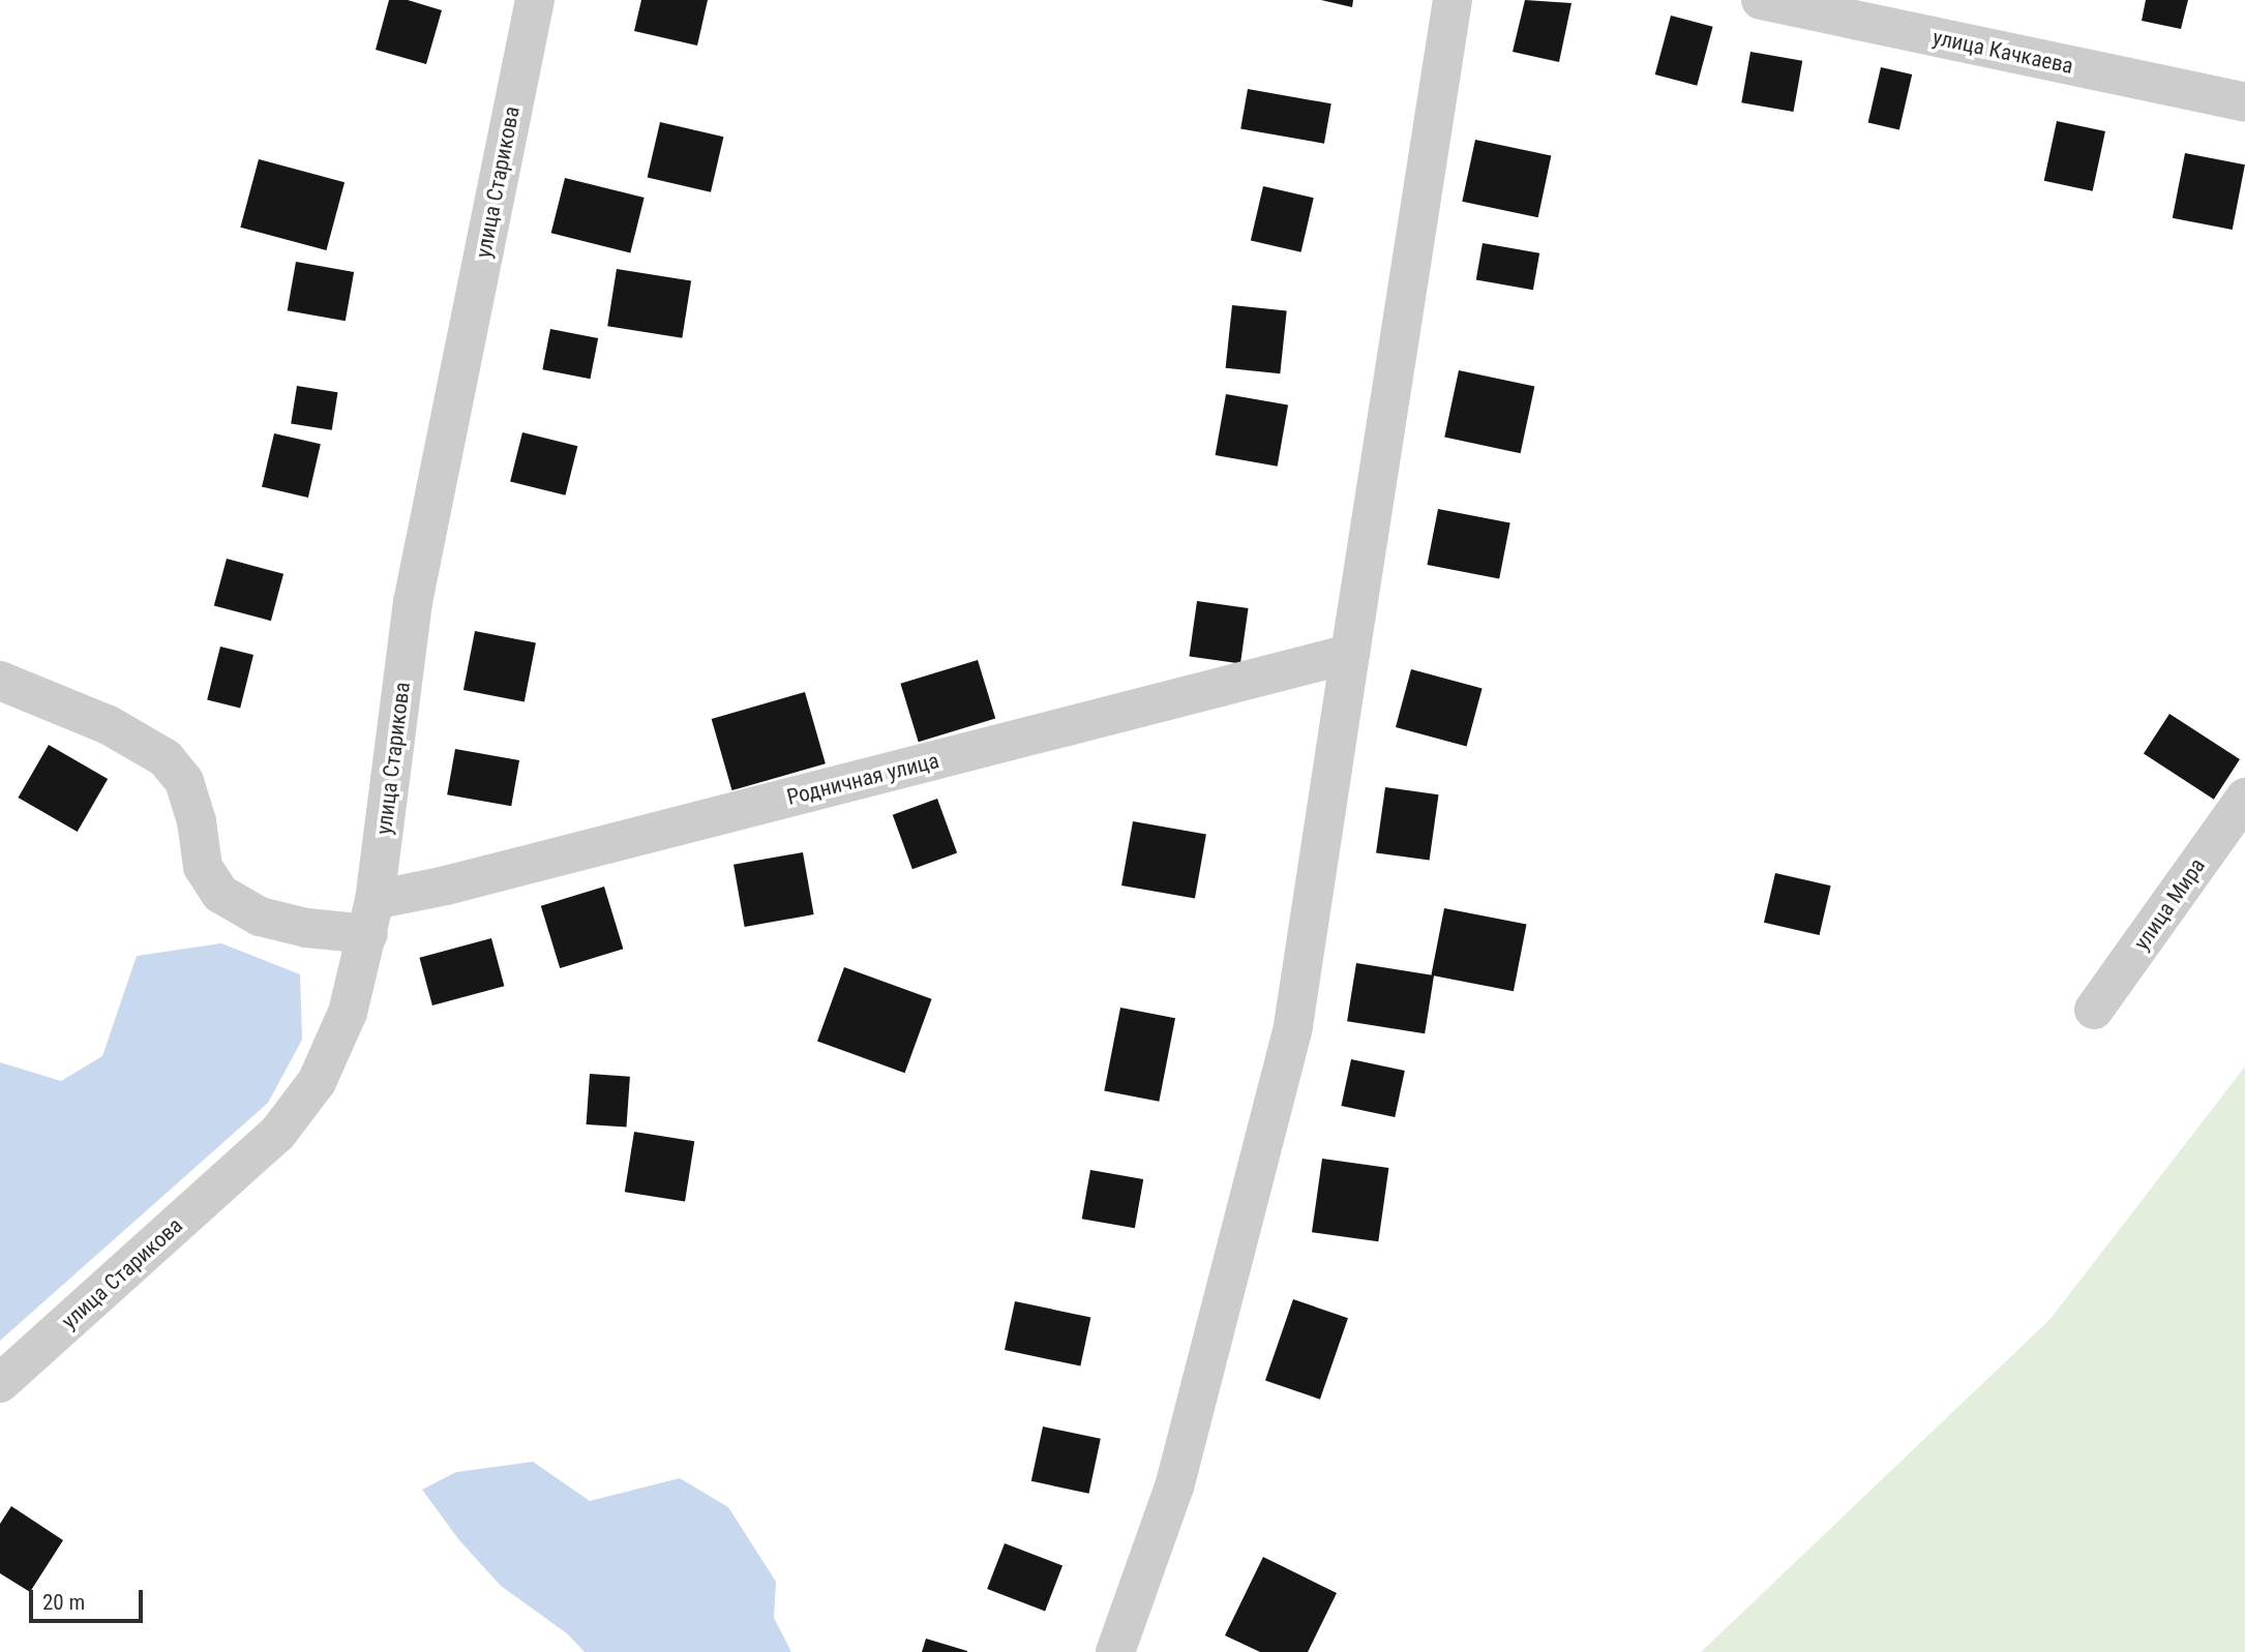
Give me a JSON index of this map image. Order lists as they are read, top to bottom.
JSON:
{
  "streets": {
    "street": [
      "улица Качкаева",
      "улица Старикова",
      "Родничная улица",
      "улица Мира"
    ]
  },
  "crossings": [
    ["улица Старикова", "Родничная улица"]
  ],
  "scale_bar": "20 m"
}
